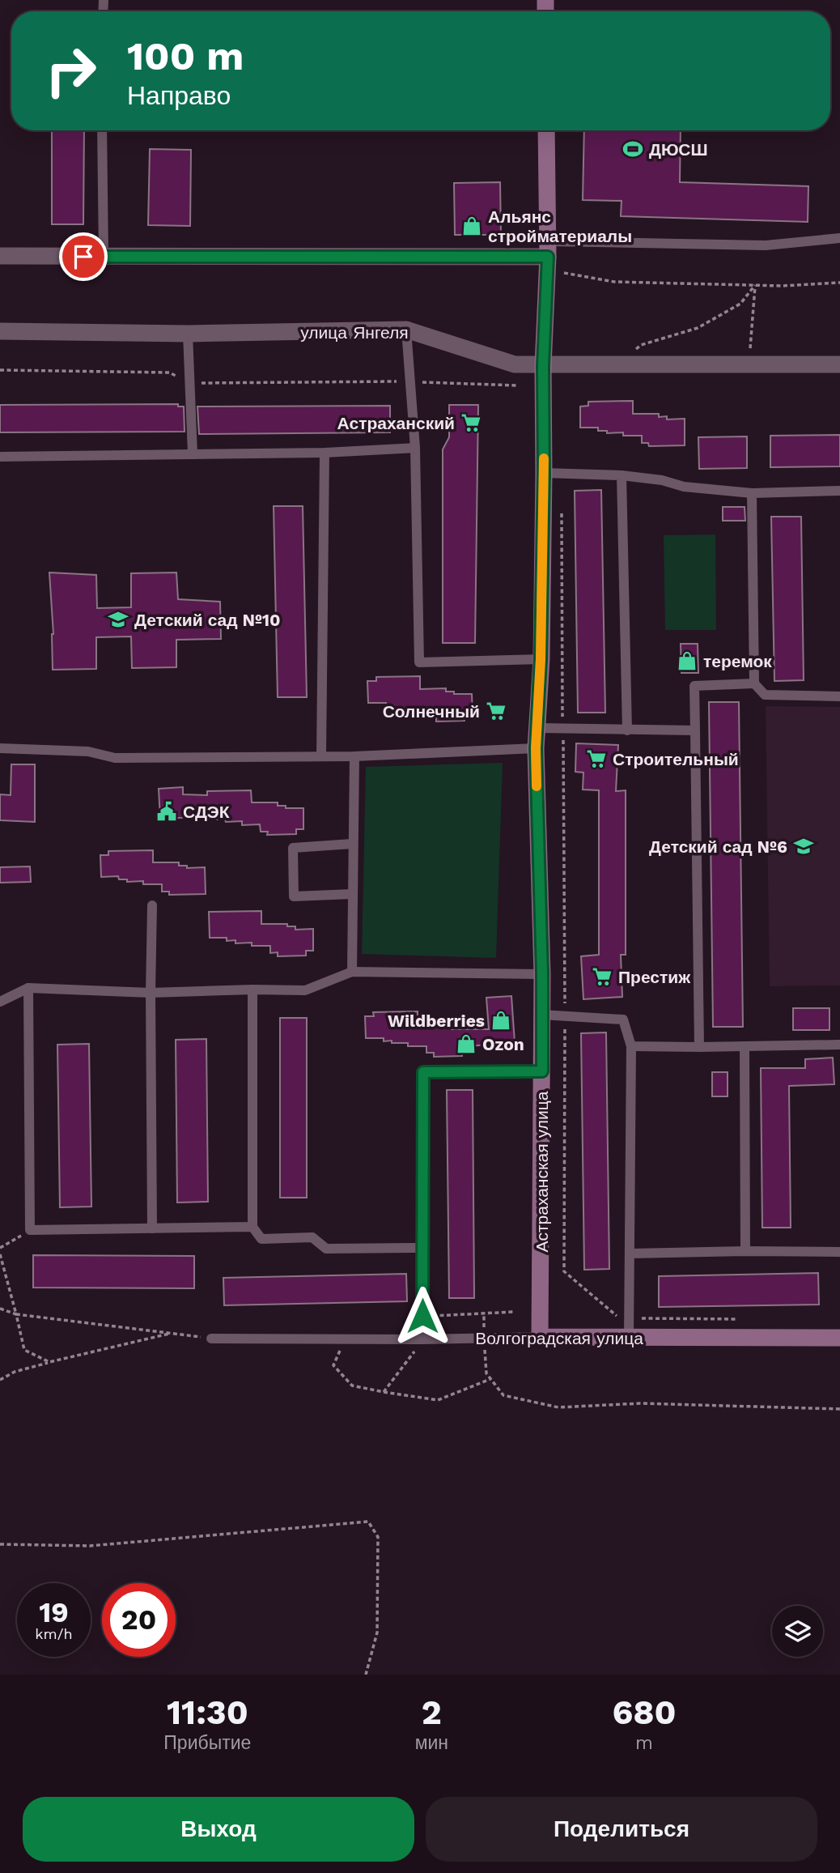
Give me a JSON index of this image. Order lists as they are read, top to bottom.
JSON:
{
  "streets": {
    "street": ["улица Янгеля", "Астраханская улица", "Волгоградская улица"]
  },
  "crossings": [
    ["улица Янгеля", "Астраханская улица"],
    ["Астраханская улица", "Волгоградская улица"]
  ],
  "places": {
    "sports": ["ДЮСШ"],
    "shop": [
      "Альянс стройматериалы",
      "теремок",
      "Wildberries",
      "Ozon"
    ],
    "supermarket": [
      "Астраханский",
      "Солнечный",
      "Строительный",
      "Престиж"
    ],
    "school or university": ["Детский сад №10", "Детский сад №6"],
    "public building": ["СДЭК"]
  },
  "page": {
    "turn": ["100 m", "Направо"],
    "speed": "19 km/h",
    "limit": "20",
    "eta": [
      "11:30",
      "Прибытие",
      "2",
      "мин",
      "680",
      "m"
    ],
    "buttons": ["Выход", "Поделиться"]
  }
}
